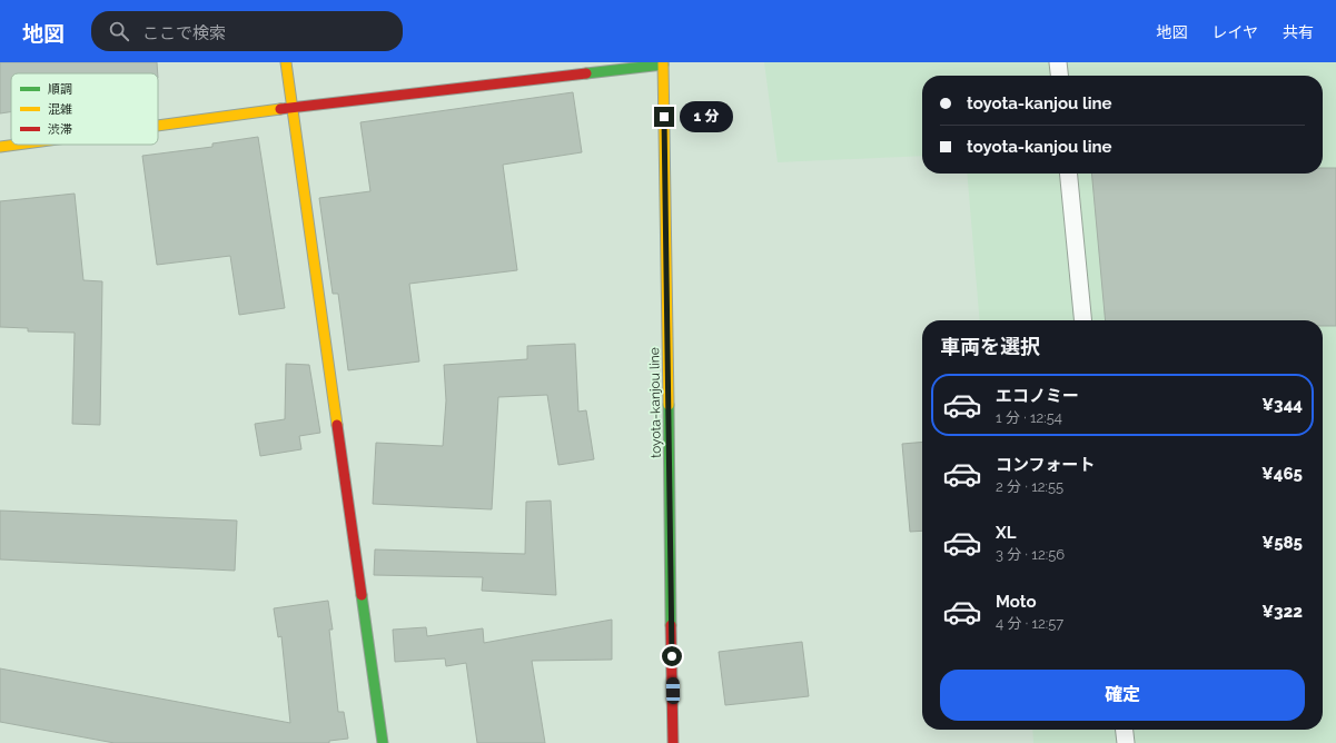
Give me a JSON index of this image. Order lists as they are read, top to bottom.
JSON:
{
  "streets": {
    "street": ["toyota-kanjou line"]
  },
  "legend": ["順調", "混雑", "渋滞"],
  "page": {
    "header": "地図",
    "search": "ここで検索",
    "nav": ["地図", "レイヤ", "共有"],
    "banner": ["toyota-kanjou line", "toyota-kanjou line"],
    "bubble": "1 分",
    "heading": "車両を選択",
    "list": [
      {
        "name": "エコノミー",
        "note": "1 分 · 12:54",
        "value": "¥344"
      },
      {
        "name": "コンフォート",
        "note": "2 分 · 12:55",
        "value": "¥465"
      },
      {
        "name": "XL",
        "note": "3 分 · 12:56",
        "value": "¥585"
      },
      {
        "name": "Moto",
        "note": "4 分 · 12:57",
        "value": "¥322"
      }
    ],
    "buttons": "確定"
  }
}
